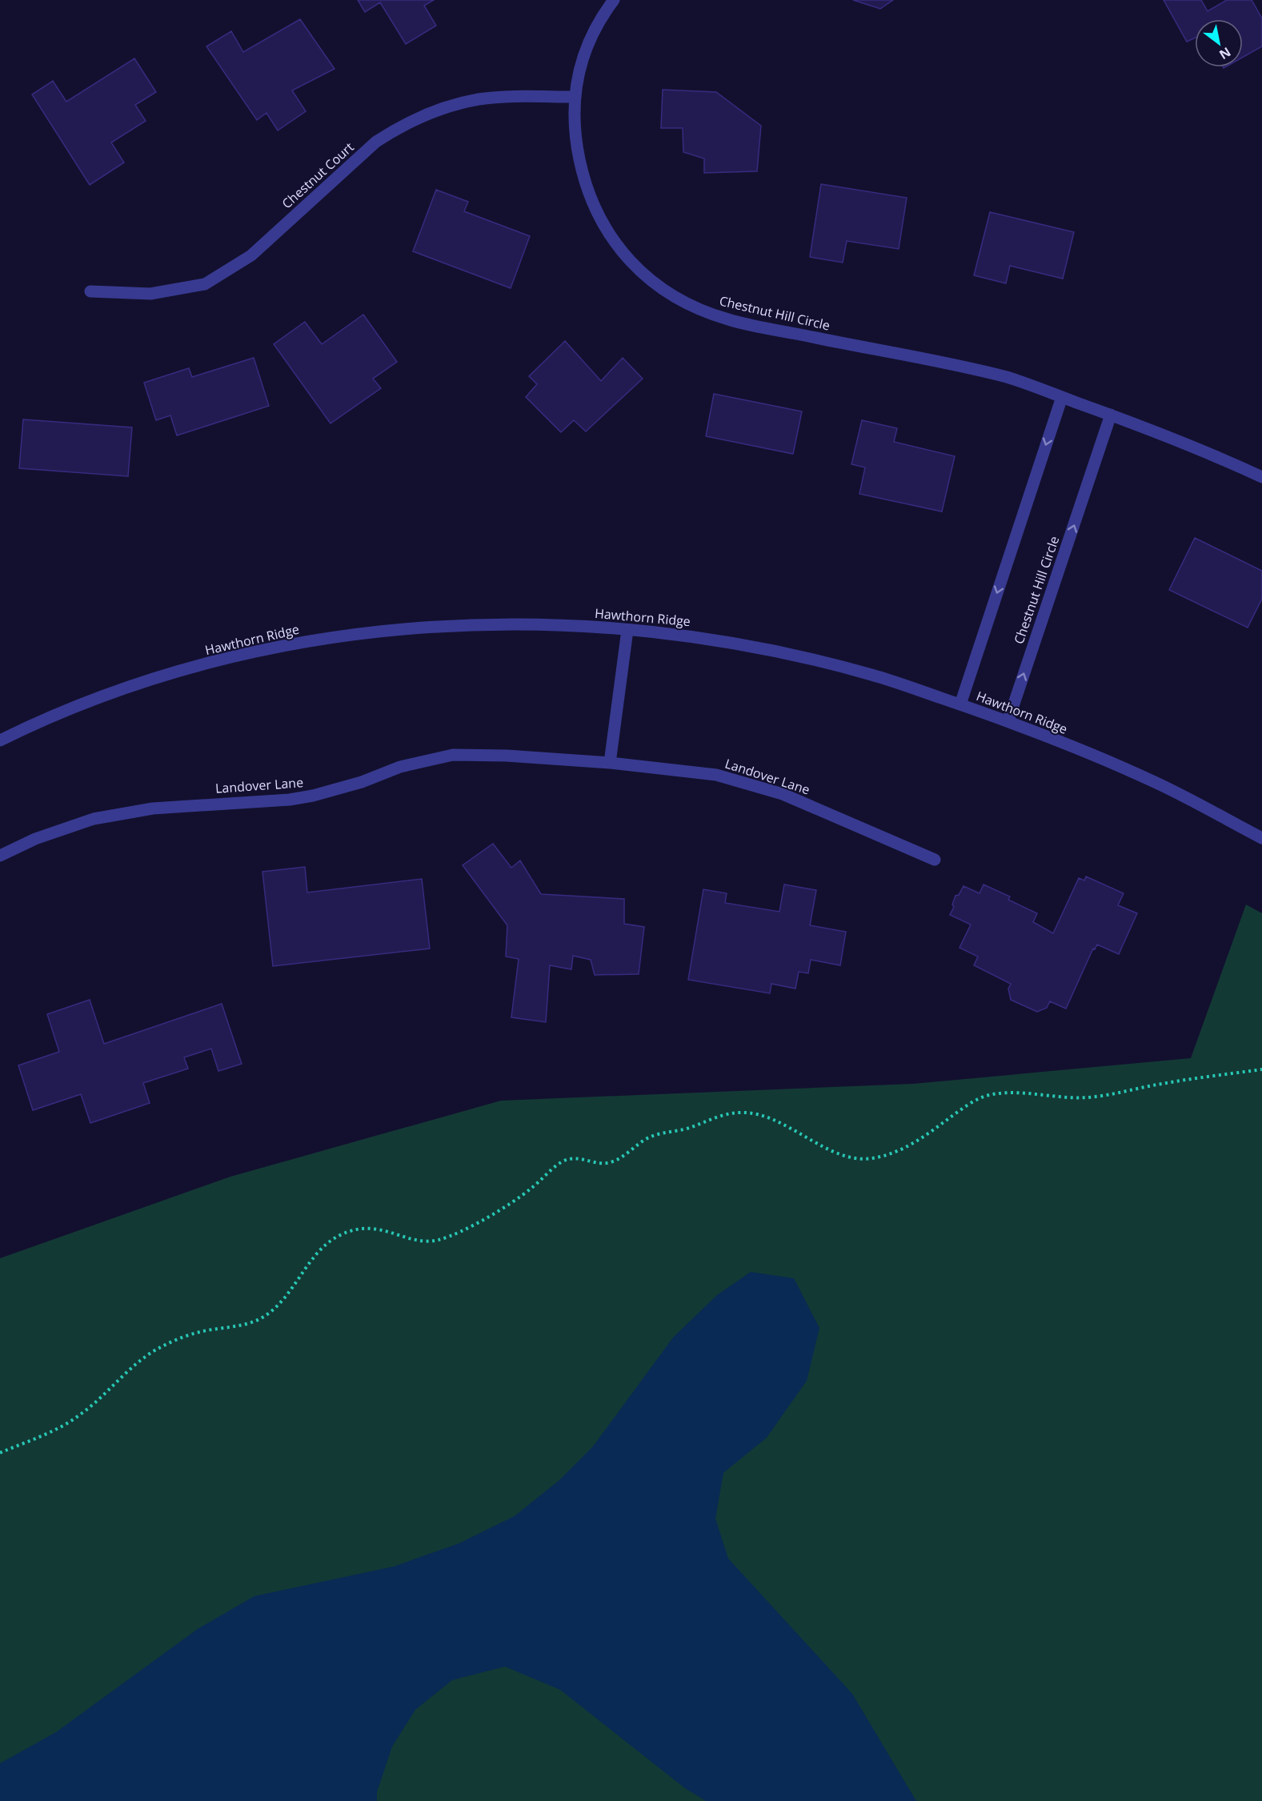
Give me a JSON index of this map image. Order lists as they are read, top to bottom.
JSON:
{
  "streets": {
    "street": [
      "Chestnut Court",
      "Chestnut Hill Circle",
      "Hawthorn Ridge",
      "Landover Lane"
    ]
  },
  "crossings": [
    ["Chestnut Court", "Chestnut Hill Circle"],
    ["Chestnut Hill Circle", "Hawthorn Ridge"]
  ],
  "north": "bottom right"
}
